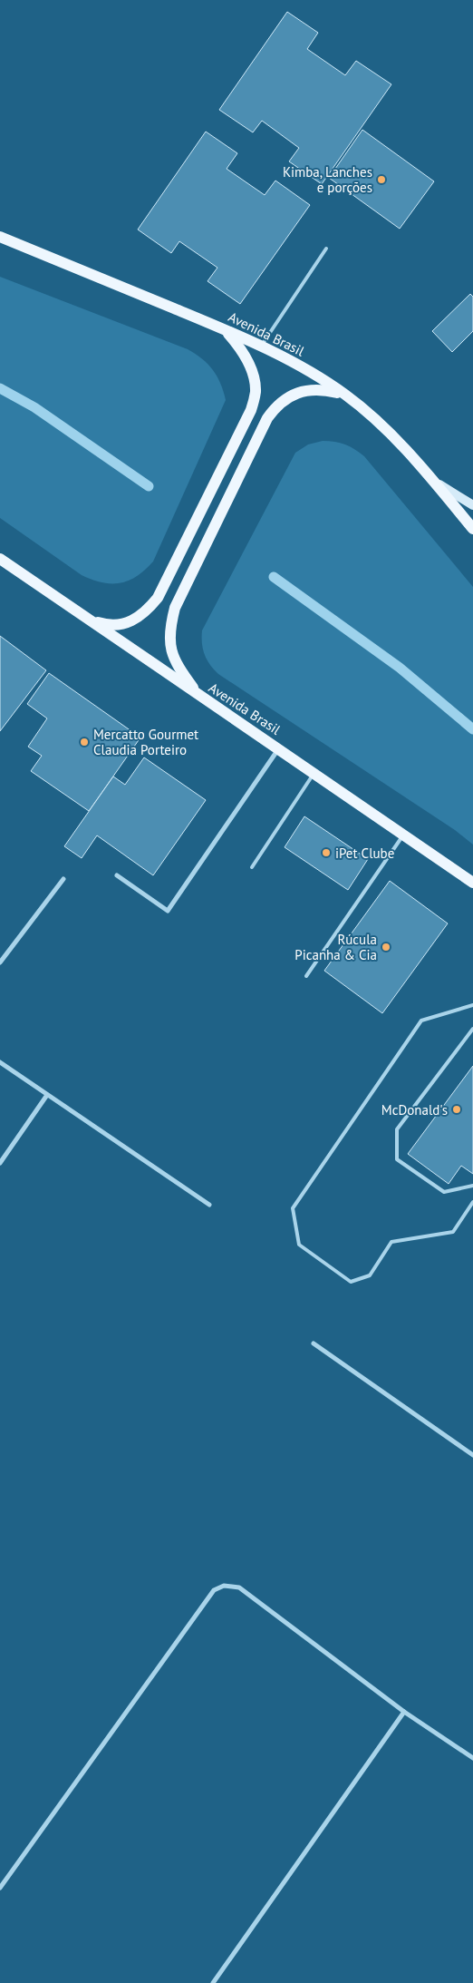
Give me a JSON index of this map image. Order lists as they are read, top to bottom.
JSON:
{
  "streets": {
    "main road": ["Avenida Brasil"]
  },
  "places": [
    "Kimba, Lanches e porções",
    "Mercatto Gourmet Claudia Porteiro",
    "iPet Clube",
    "Rúcula Picanha & Cia",
    "McDonald's"
  ]
}
